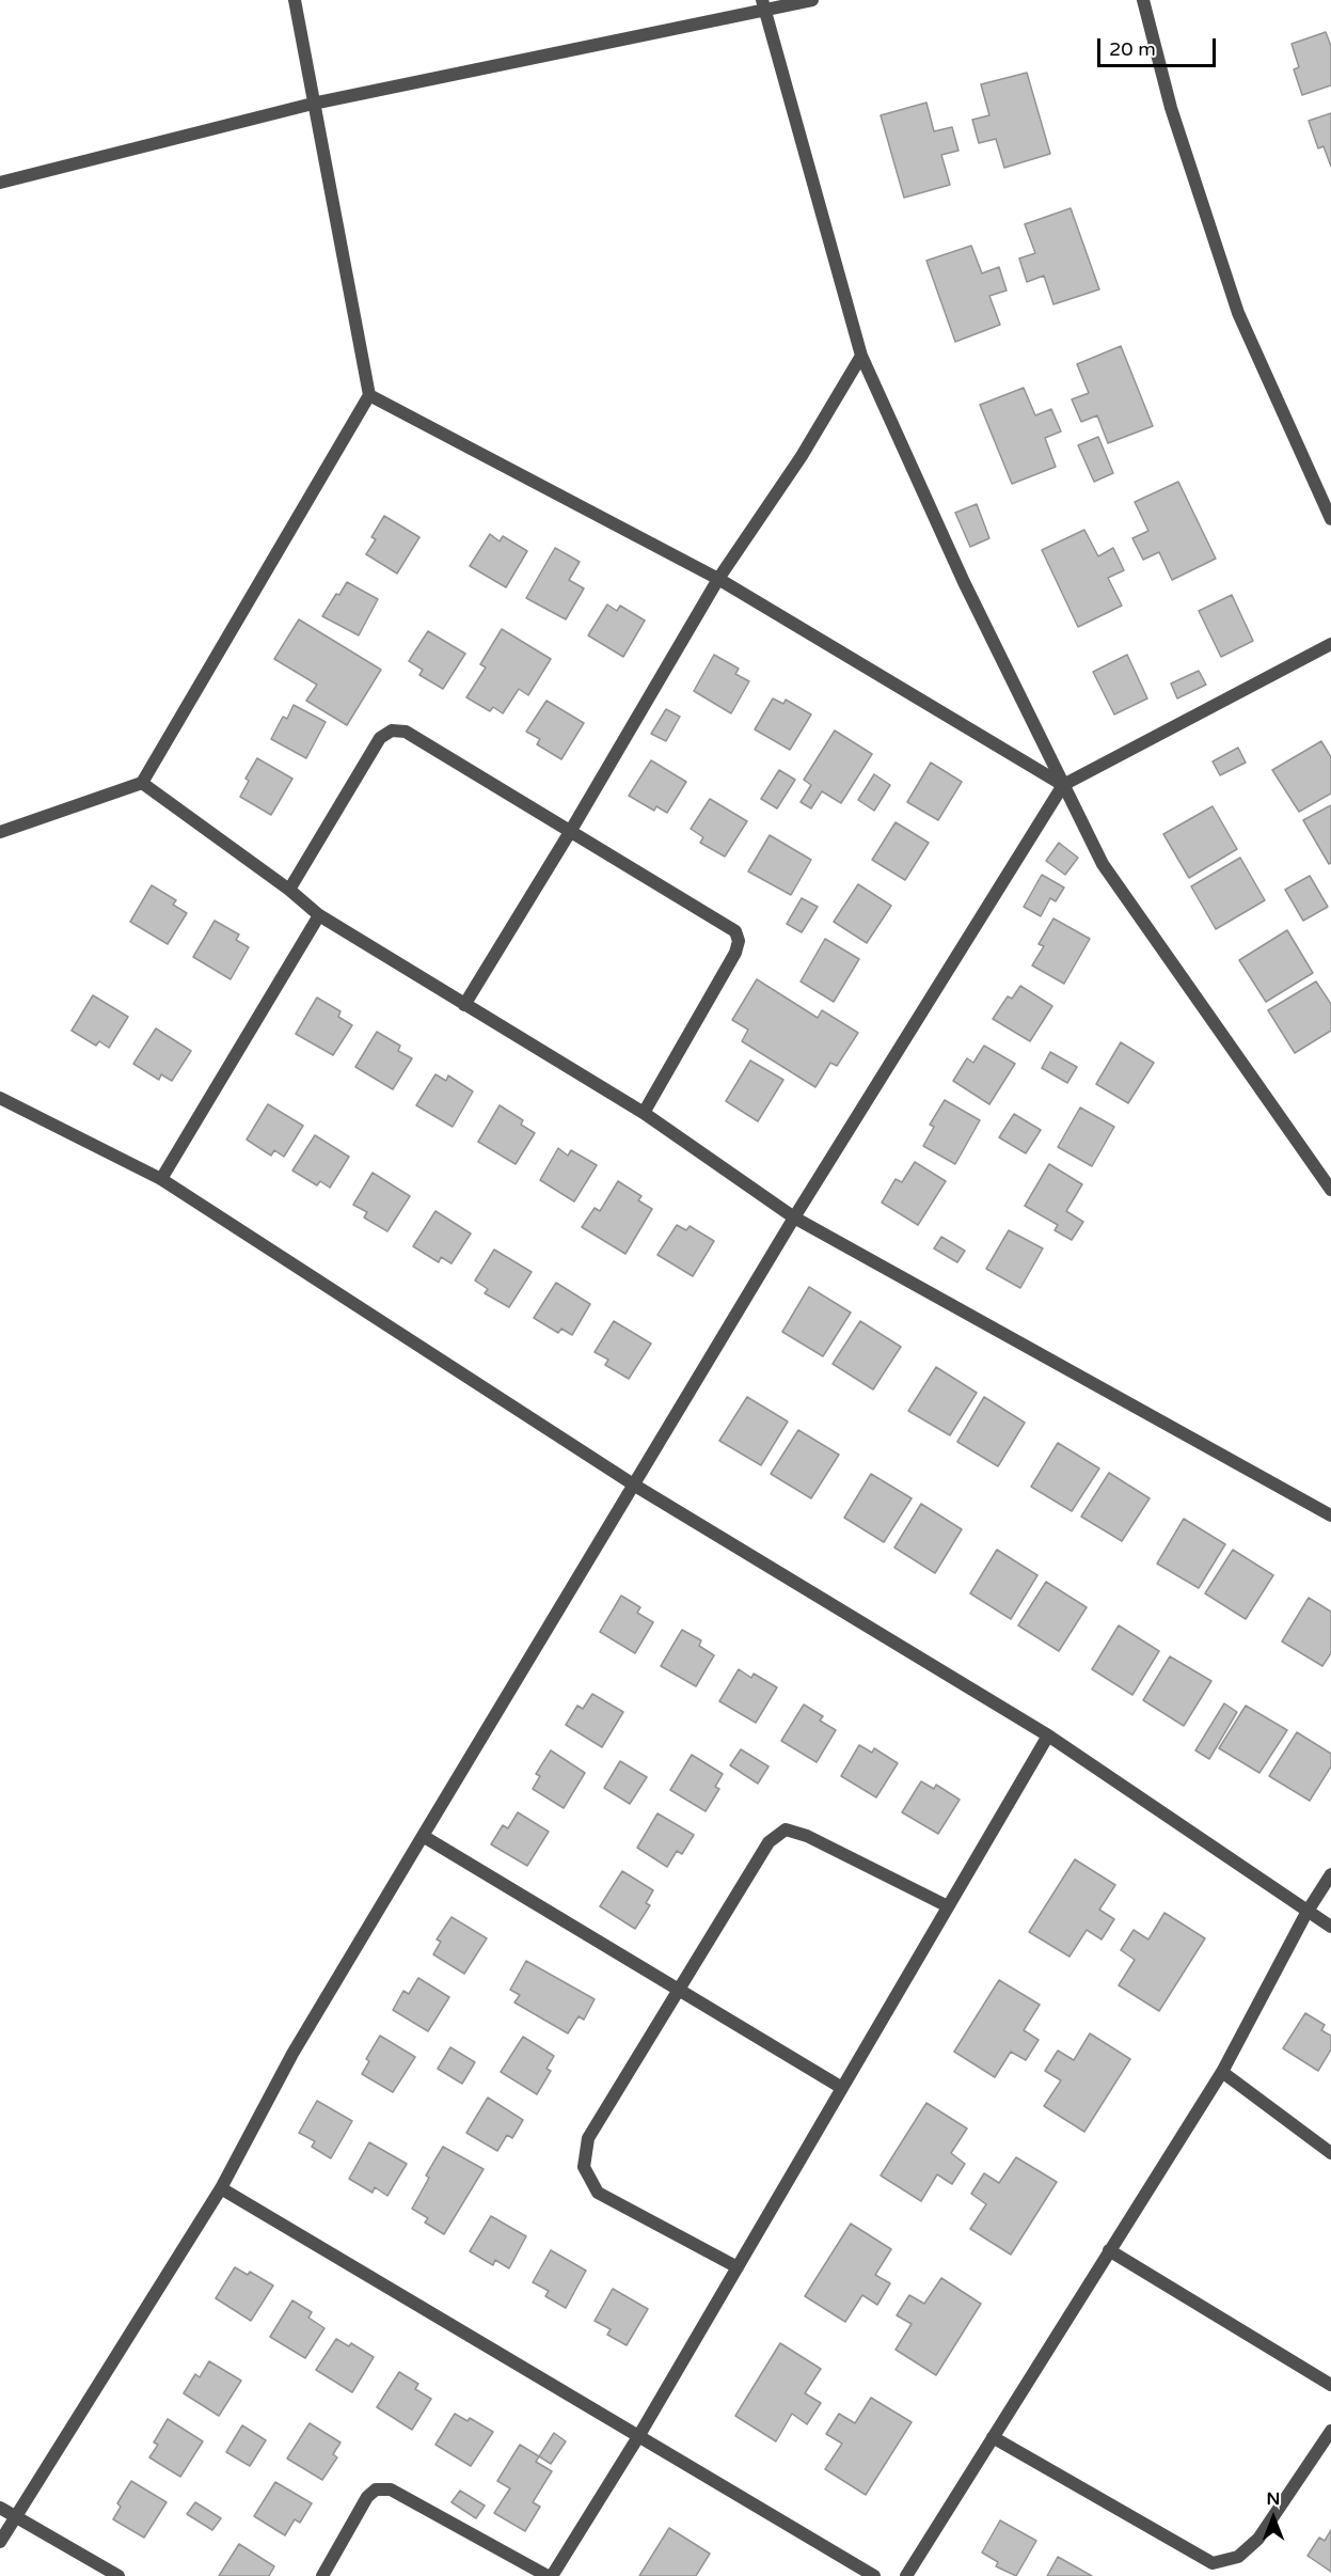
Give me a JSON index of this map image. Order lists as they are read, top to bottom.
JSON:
{
  "scale_bar": "20 m",
  "north": "top"
}
